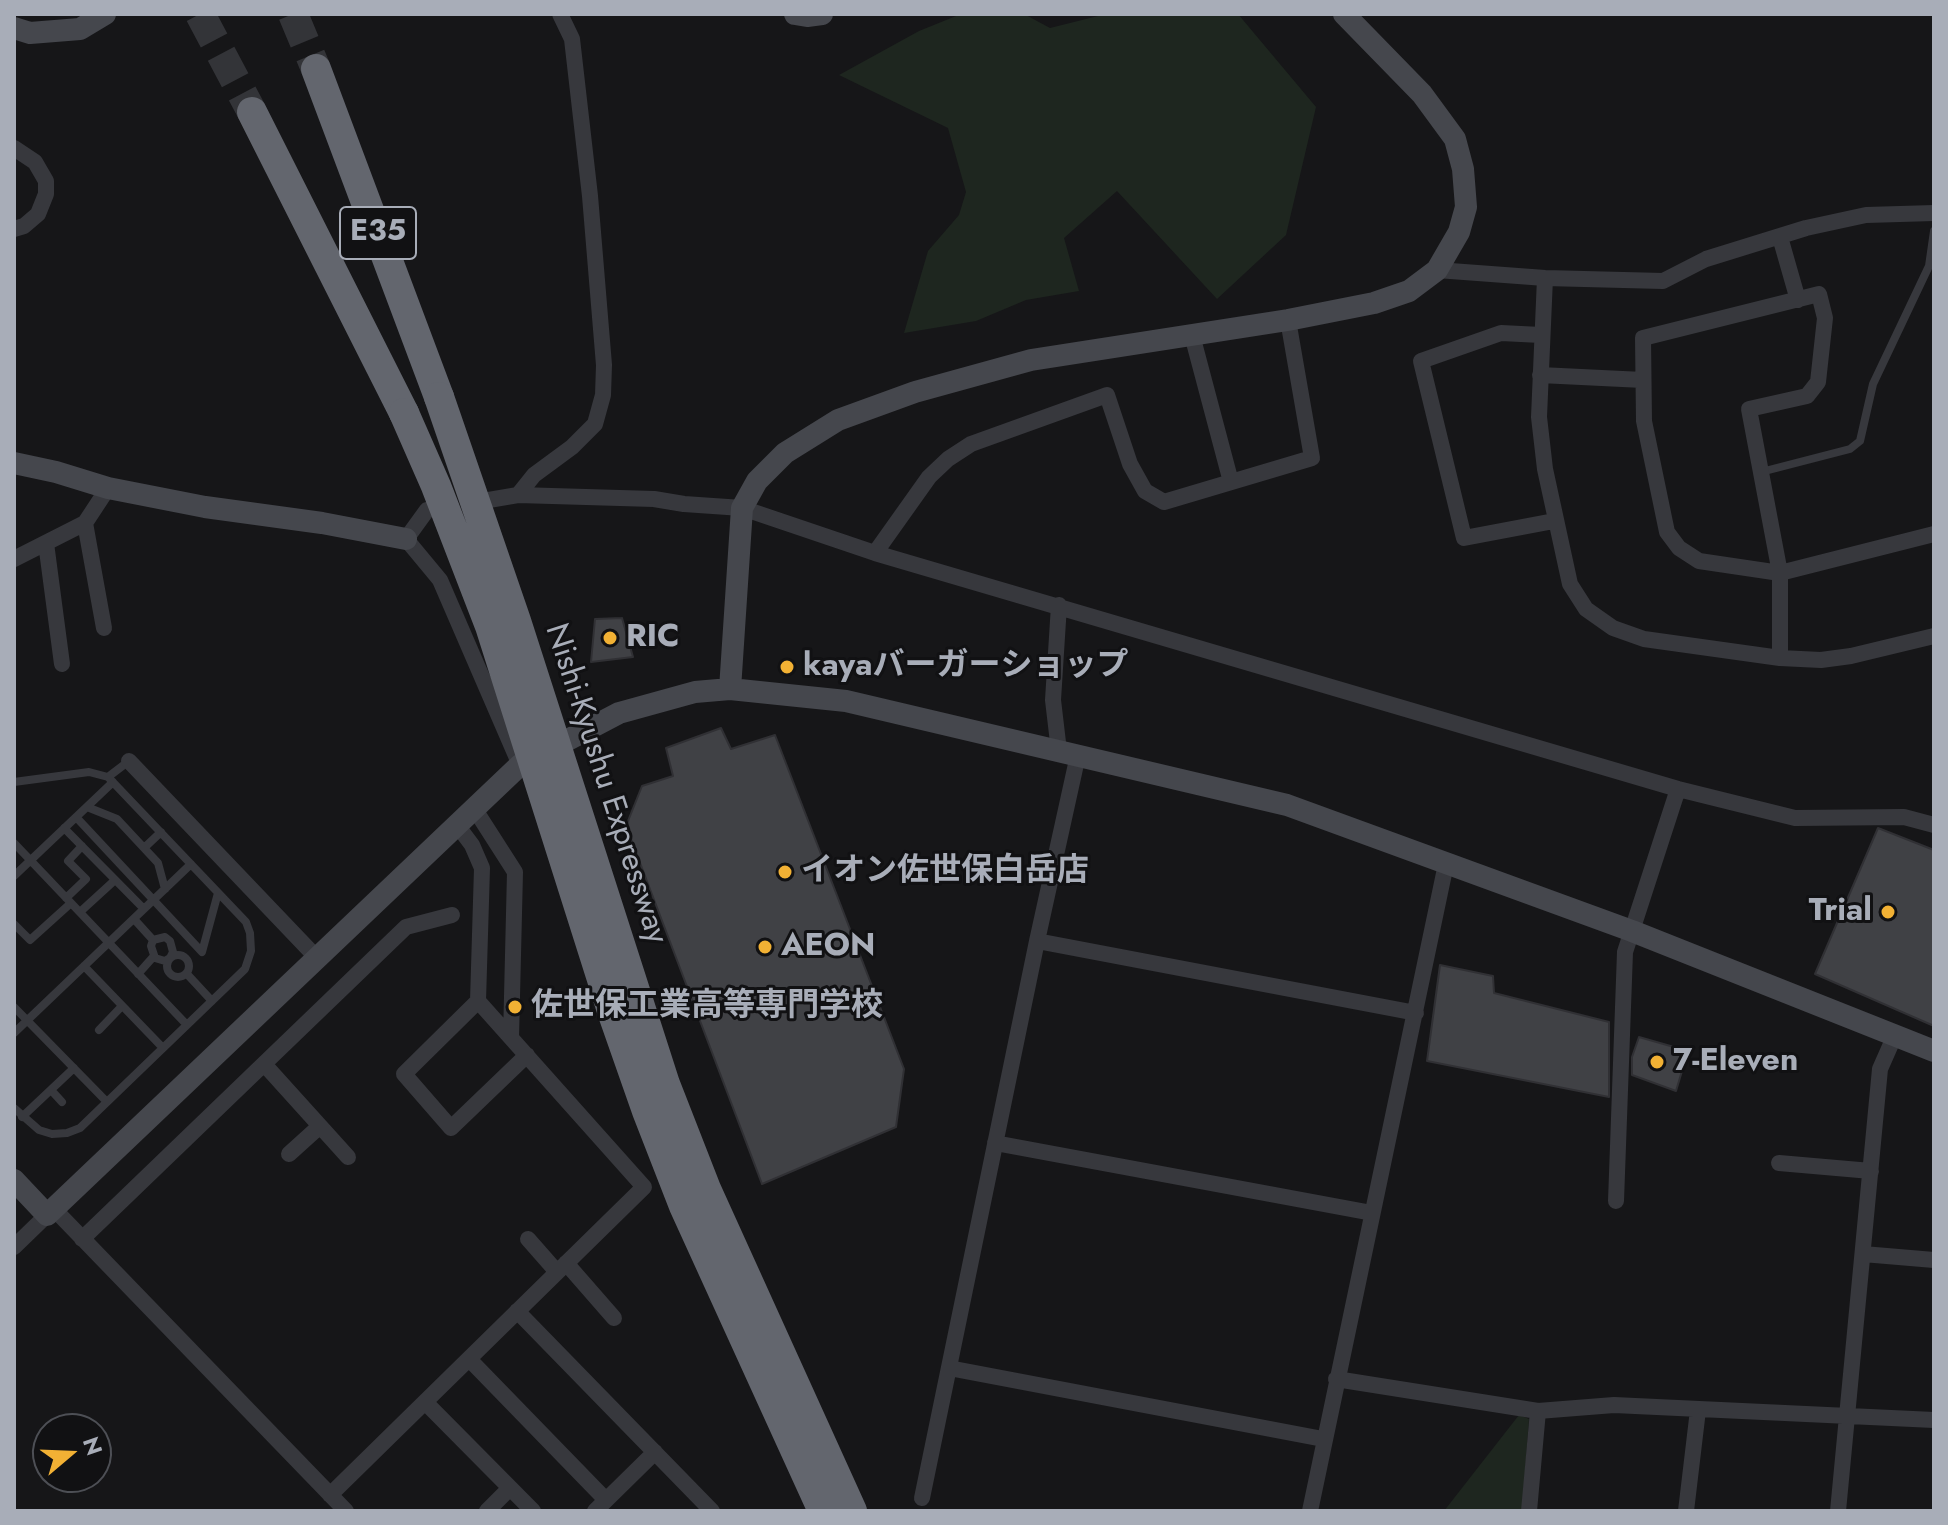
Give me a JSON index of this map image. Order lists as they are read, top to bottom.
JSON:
{
  "streets": {
    "highway": ["E35", "Nishi-Kyushu Expressway"]
  },
  "places": [
    "RIC",
    "kayaバーガーショップ",
    "イオン佐世保白岳店",
    "Trial",
    "AEON",
    "佐世保工業高等専門学校",
    "7-Eleven"
  ],
  "north": "right"
}
